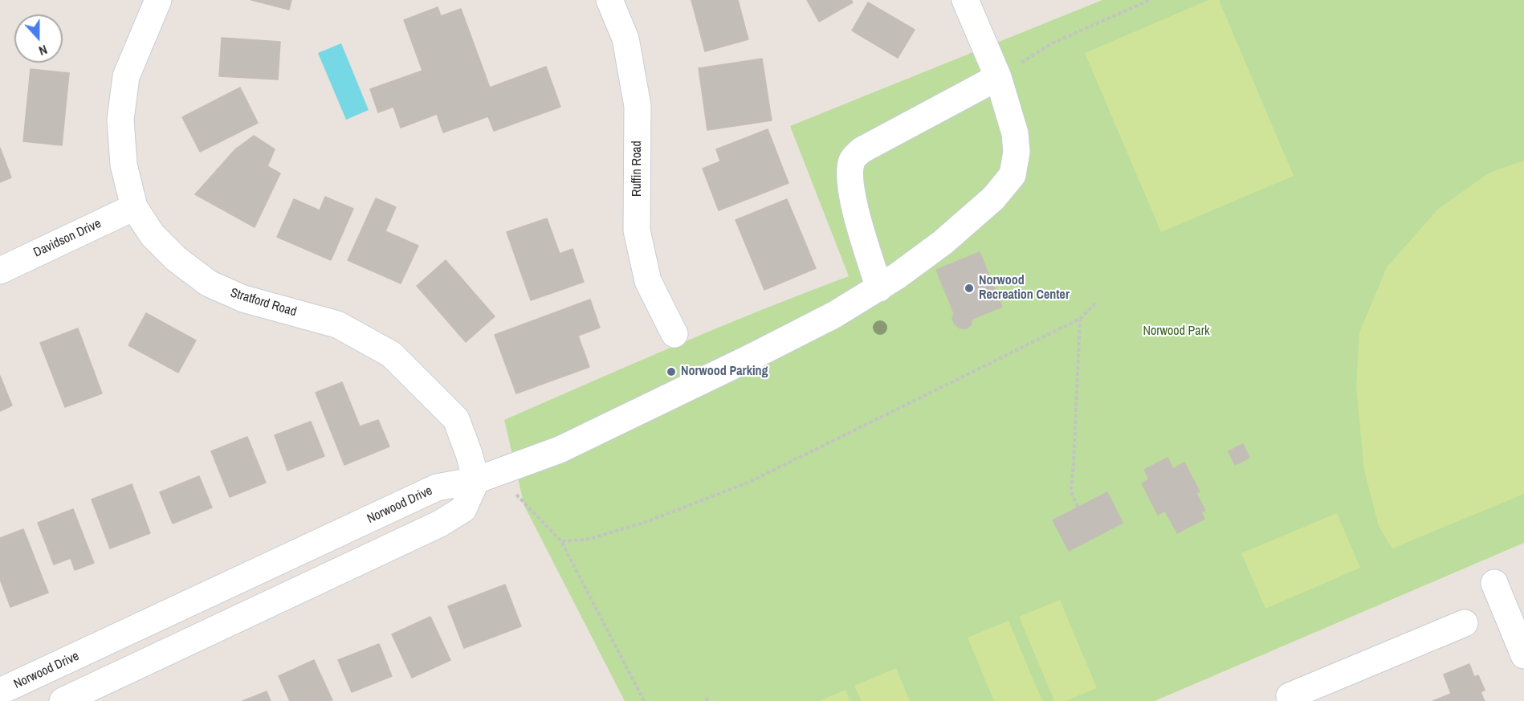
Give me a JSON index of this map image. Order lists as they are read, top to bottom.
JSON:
{
  "streets": {
    "street": [
      "Ruffin Road",
      "Davidson Drive",
      "Stratford Road",
      "Norwood Drive"
    ]
  },
  "crossings": [
    ["Davidson Drive", "Stratford Road"],
    ["Stratford Road", "Norwood Drive"]
  ],
  "parks": ["Norwood Park"],
  "places": ["Norwood Recreation Center", "Norwood Parking"],
  "north": "bottom"
}
